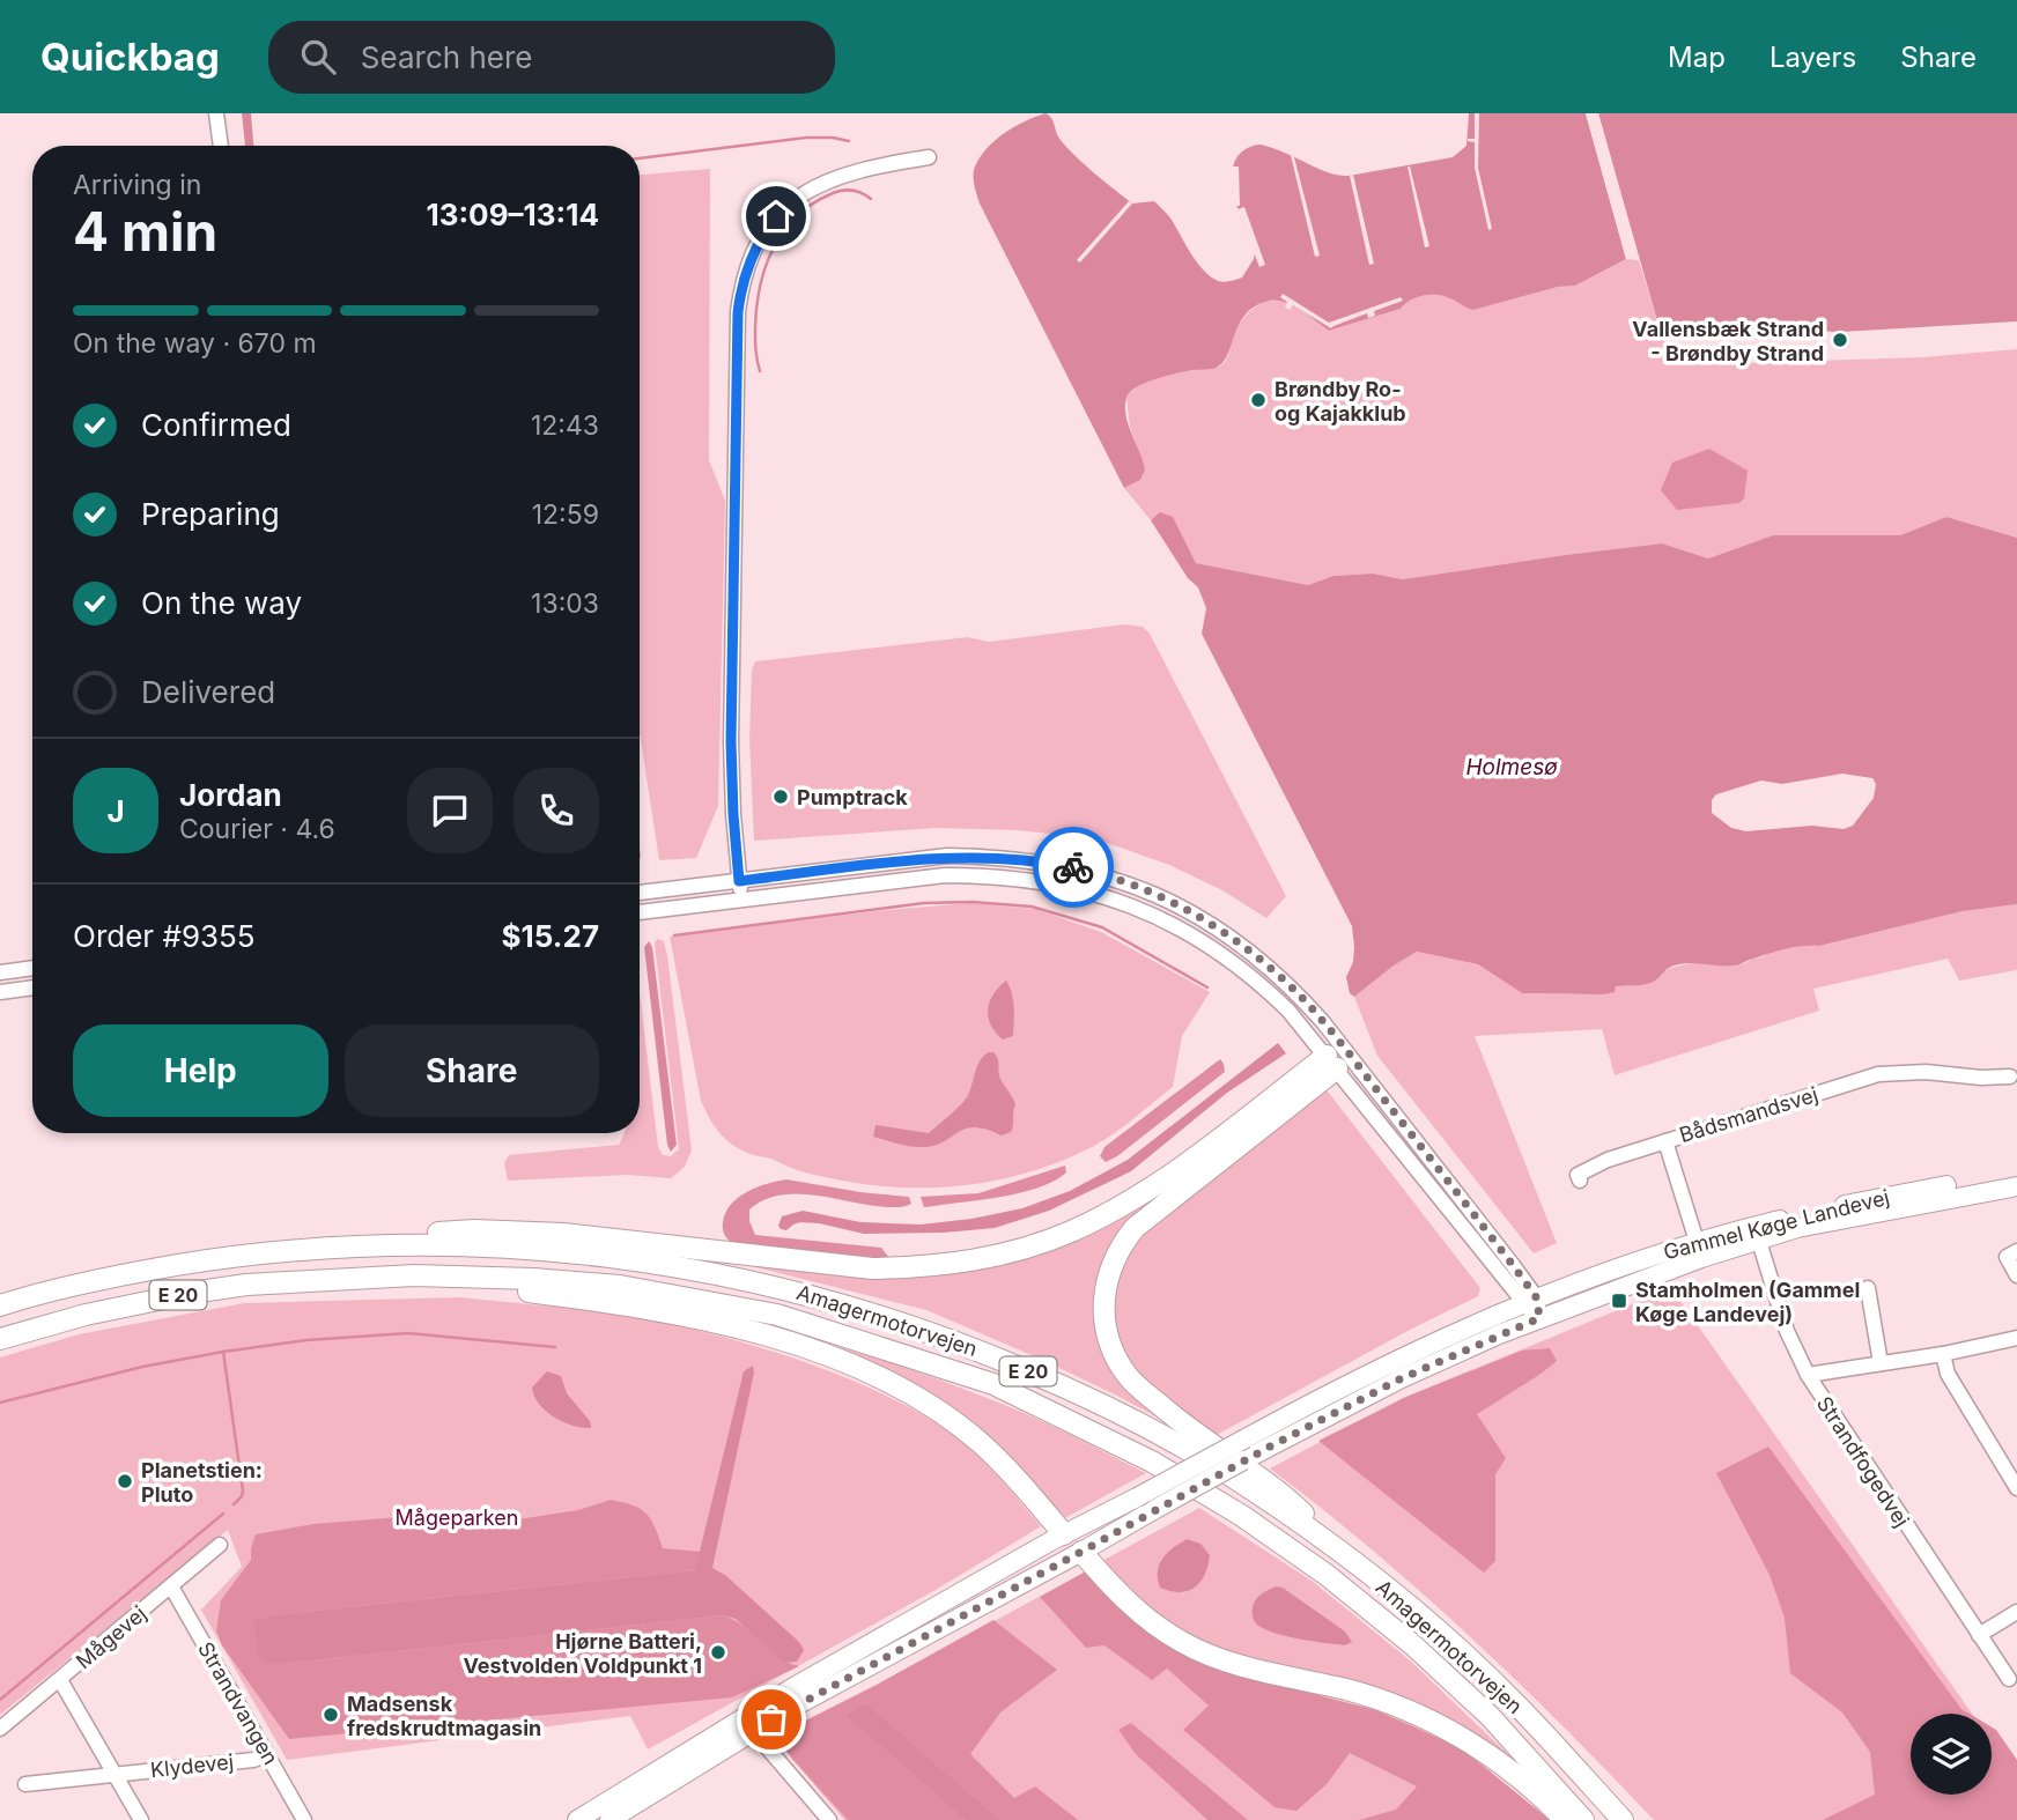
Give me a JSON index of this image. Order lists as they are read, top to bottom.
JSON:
{
  "streets": {
    "highway": ["E 20", "Amagermotorvejen"],
    "main road": ["Gammel Køge Landevej"],
    "street": [
      "Bådsmandsvej",
      "Strandfogedvej",
      "Mågevej",
      "Strandvangen",
      "Klydevej"
    ]
  },
  "crossings": [
    ["Bådsmandsvej", "Gammel Køge Landevej"],
    ["Gammel Køge Landevej", "Strandfogedvej"],
    ["Mågevej", "Strandvangen"],
    ["Mågevej", "Klydevej"],
    ["Strandvangen", "Klydevej"]
  ],
  "water": ["Holmesø"],
  "parks": ["Mågeparken"],
  "places": {
    "other": [
      "Vallensbæk Strand - Brøndby Strand",
      "Brøndby Ro- og Kajakklub",
      "Pumptrack",
      "Planetstien: Pluto",
      "Hjørne Batteri, Vestvolden Voldpunkt 1",
      "Madsensk fredskrudtmagasin"
    ],
    "transit": ["Stamholmen (Gammel Køge Landevej)"]
  },
  "page": {
    "header": "Quickbag",
    "search": "Search here",
    "nav": ["Map", "Layers", "Share"],
    "heading": ["4 min", "Arriving in", "13:09–13:14"],
    "panel": [
      "Jordan",
      "Courier · 4.6",
      "Order #9355",
      "$15.27"
    ],
    "bar": "On the way · 670 m",
    "list": [
      ["Confirmed", "12:43"],
      ["Preparing", "12:59"],
      ["On the way", "13:03"],
      "Delivered"
    ],
    "round": "J",
    "buttons": ["Help", "Share"]
  }
}
